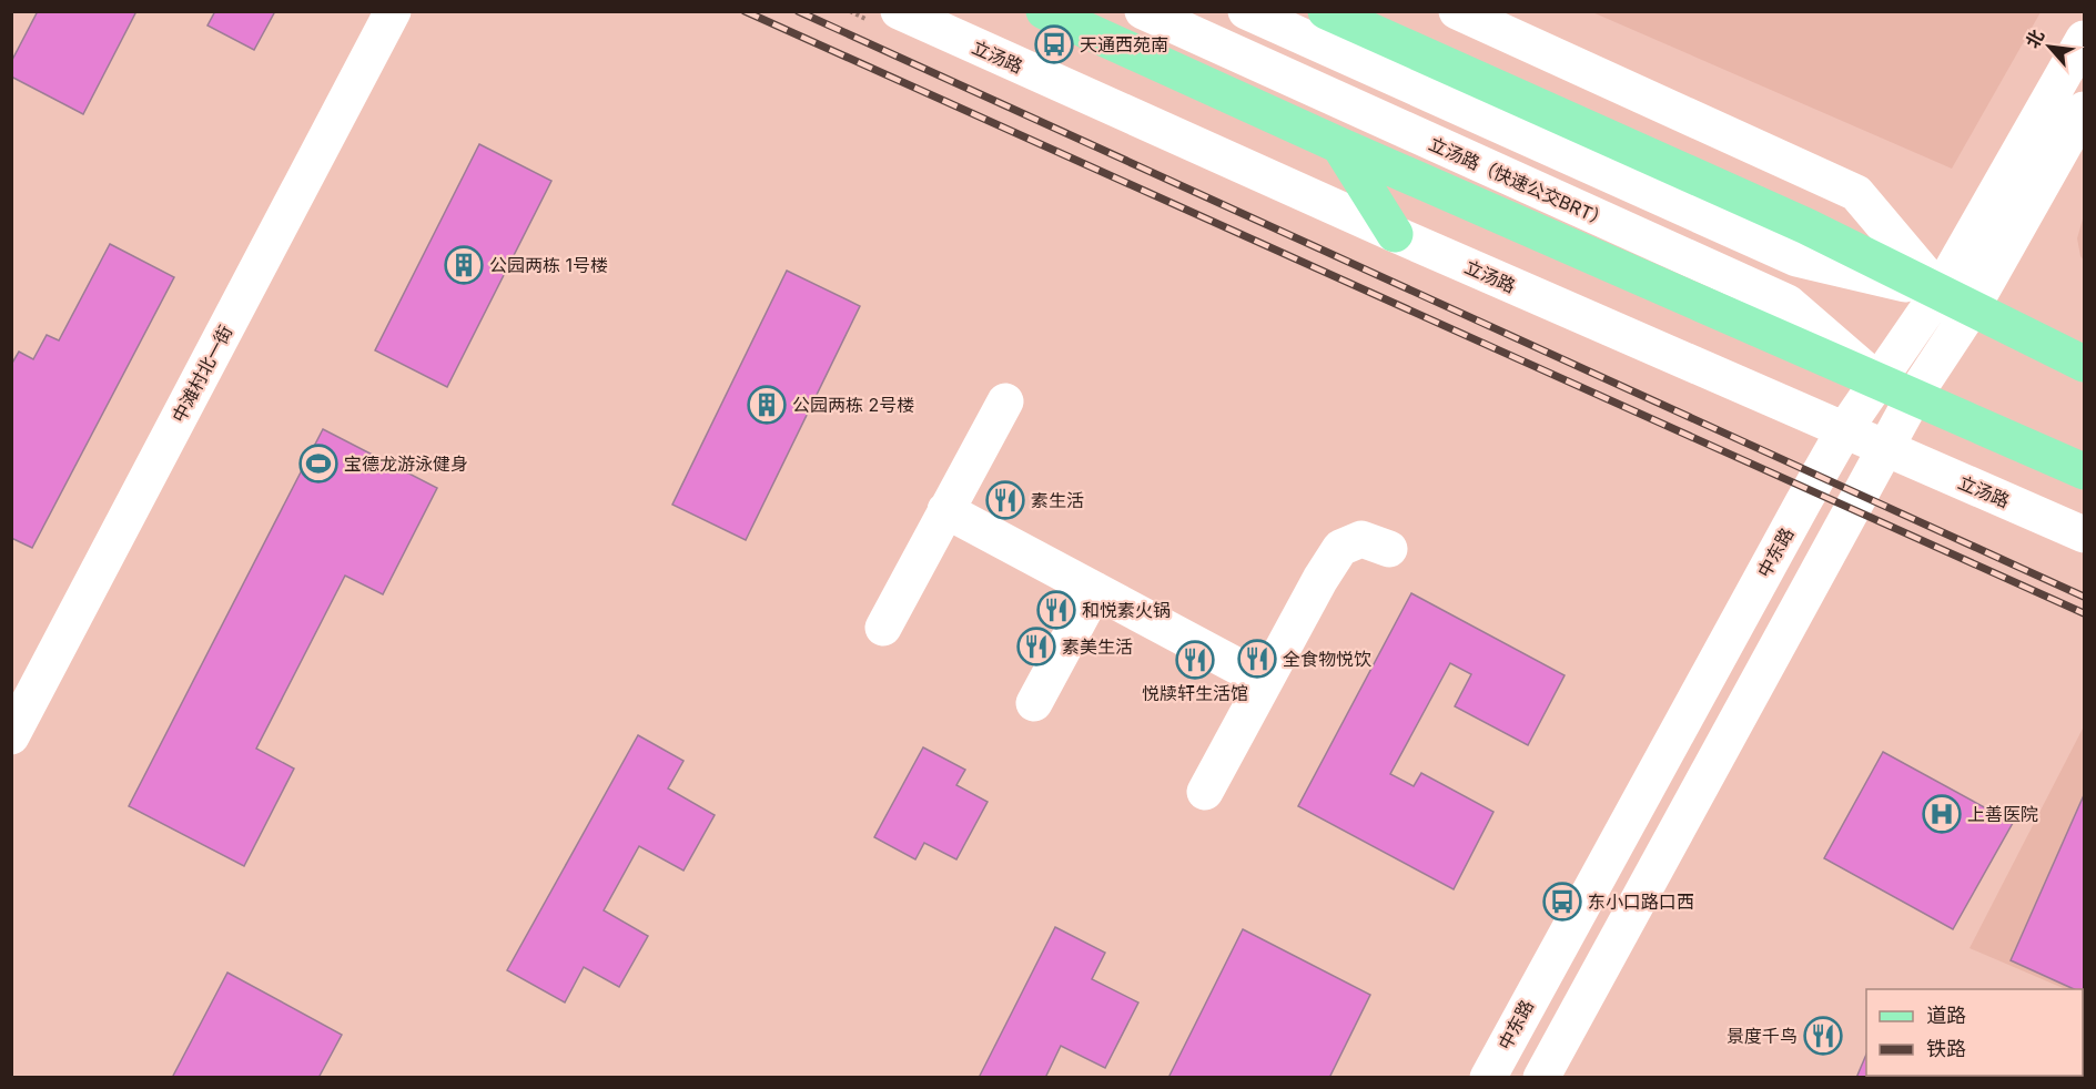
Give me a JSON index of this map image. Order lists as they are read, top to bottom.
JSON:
{
  "streets": {
    "street": [
      "立汤路",
      "立汤路（快速公交BRT）",
      "中滩村北一街",
      "中东路"
    ]
  },
  "crossings": [
    ["立汤路", "中东路"],
    ["立汤路（快速公交BRT）", "中东路"]
  ],
  "places": {
    "bus stop": ["天通西苑南", "东小口路口西"],
    "building": ["公园两栋 1号楼", "公园两栋 2号楼"],
    "sports": ["宝德龙游泳健身"],
    "restaurant": [
      "素生活",
      "和悦素火锅",
      "素美生活",
      "全食物悦饮",
      "悦牍轩生活馆",
      "景度千鸟"
    ],
    "hospital": ["上善医院"]
  },
  "legend": ["道路", "铁路"],
  "north": "top left"
}
